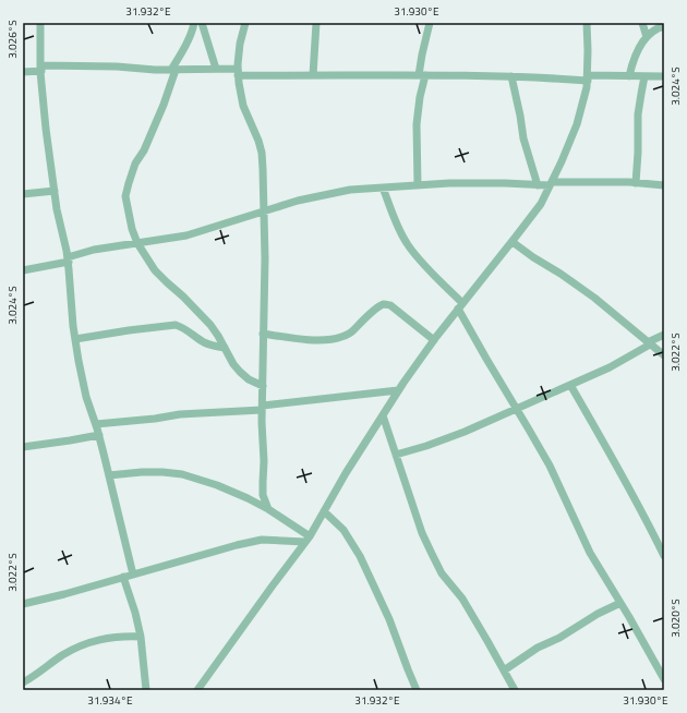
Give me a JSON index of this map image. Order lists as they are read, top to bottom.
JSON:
{
  "coordinates": [
    "31.932°E",
    "31.930°E",
    "3.026°S",
    "3.024°S",
    "3.022°S",
    "3.020°S",
    "31.934°E"
  ]
}
